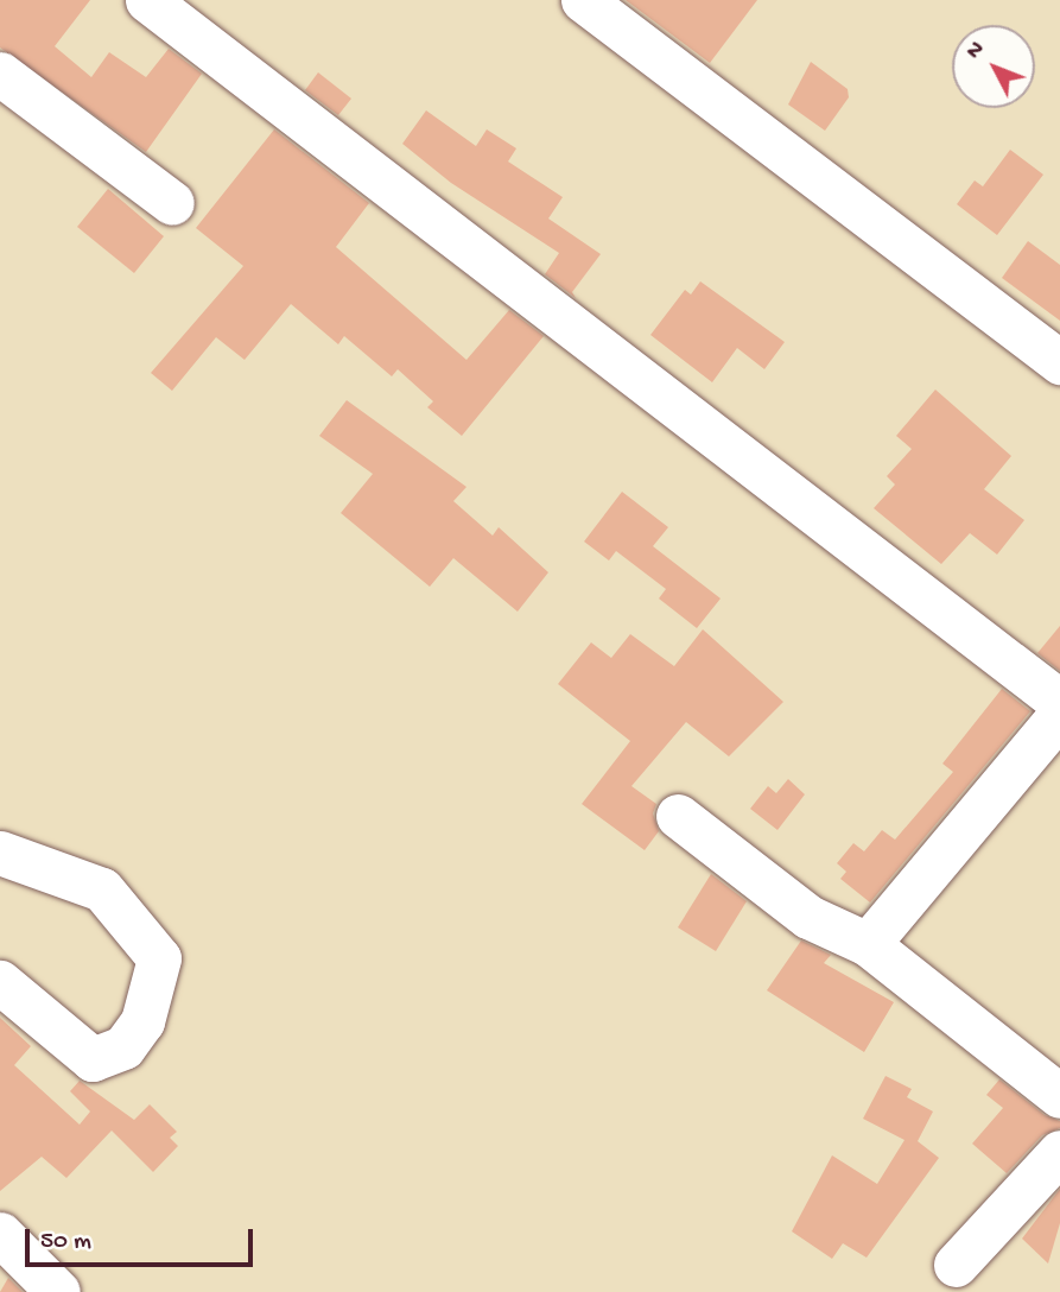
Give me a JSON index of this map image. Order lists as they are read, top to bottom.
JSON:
{
  "scale_bar": "50 m",
  "north": "top left"
}
